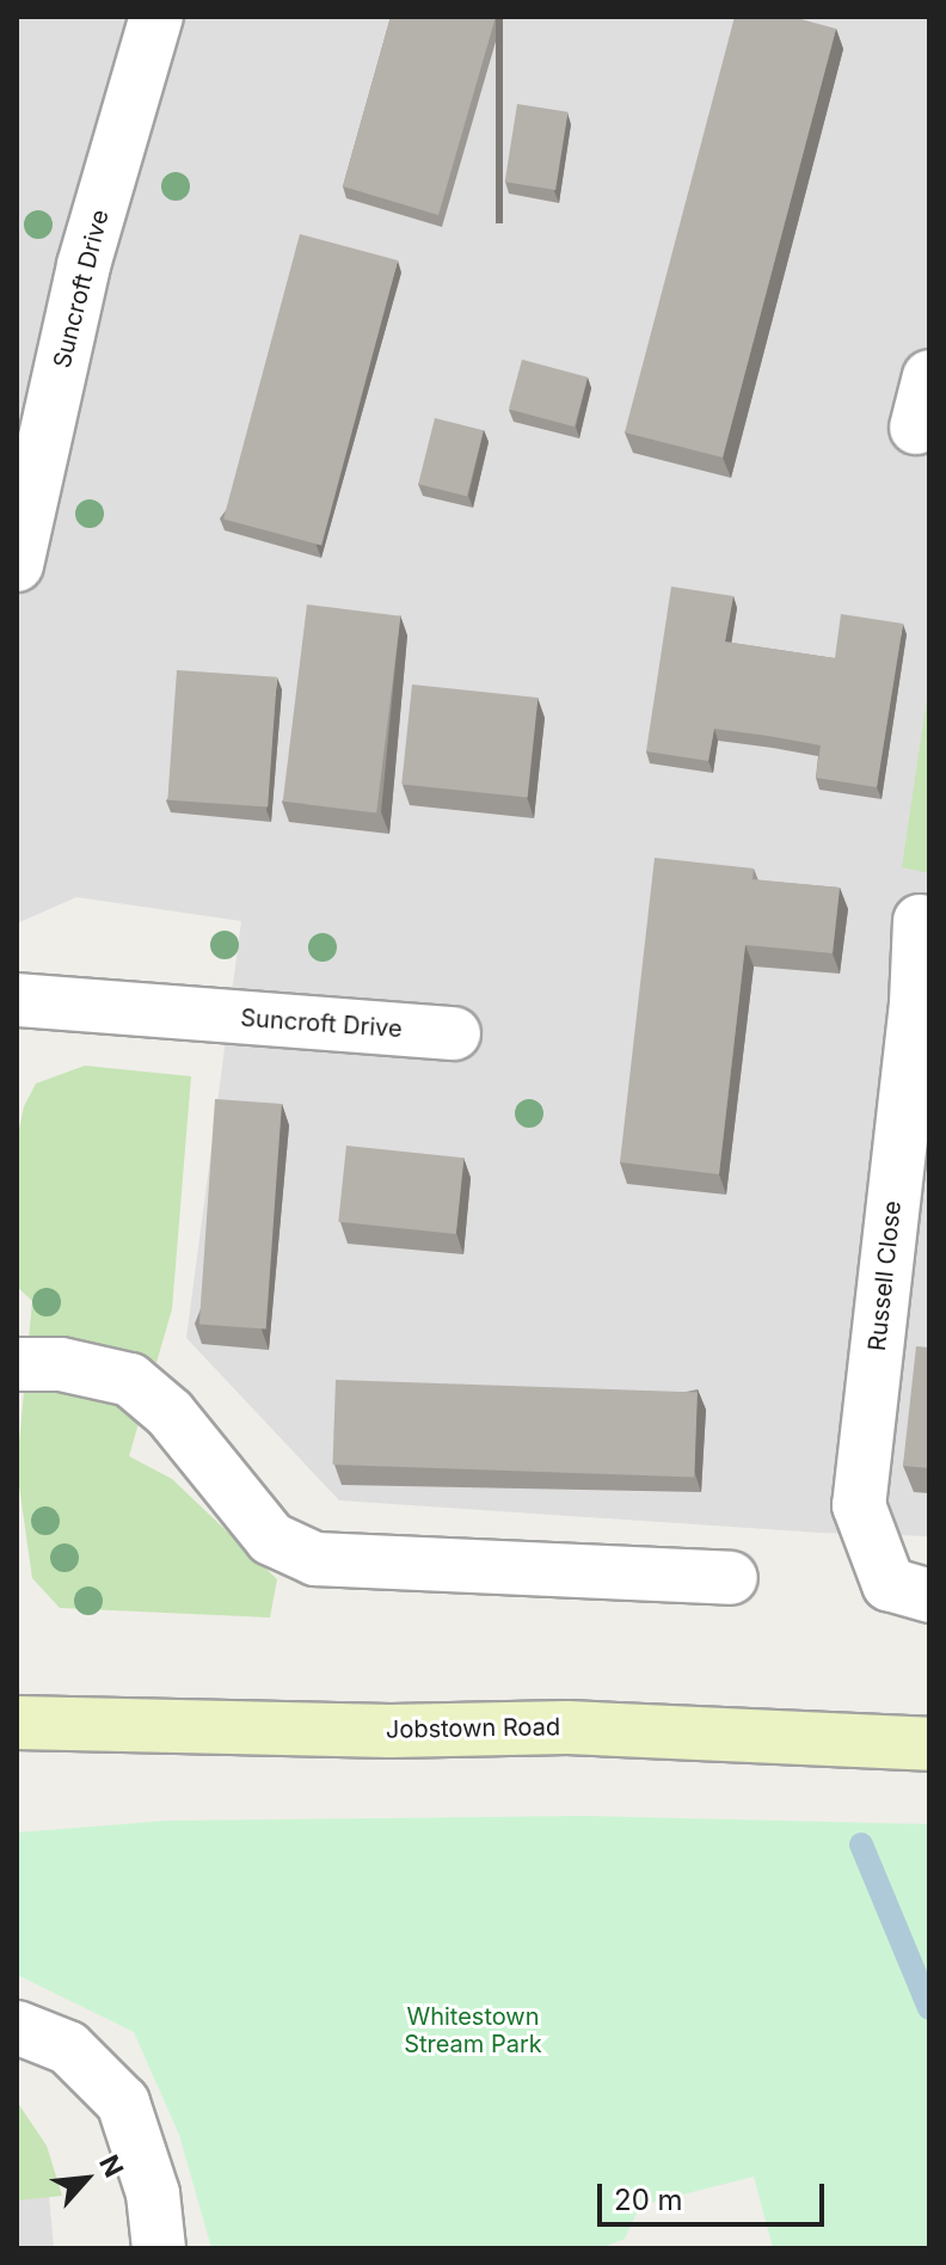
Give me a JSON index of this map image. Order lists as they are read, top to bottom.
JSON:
{
  "streets": {
    "street": ["Suncroft Drive", "Russell Close", "Jobstown Road"]
  },
  "parks": ["Whitestown Stream Park"],
  "scale_bar": "20 m",
  "north": "top right"
}
